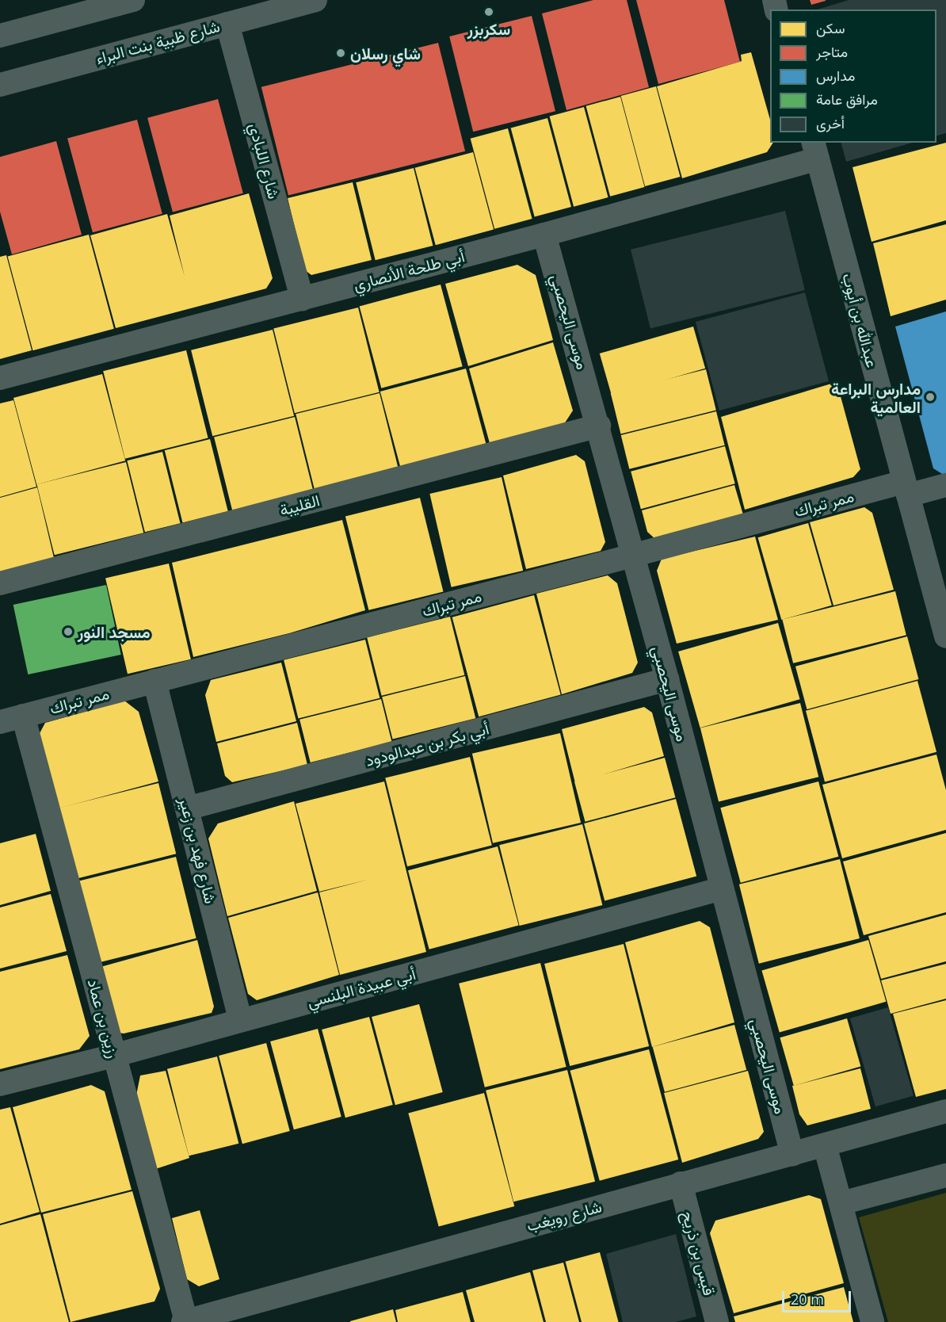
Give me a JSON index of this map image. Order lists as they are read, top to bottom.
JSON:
{
  "streets": {
    "street": [
      "شارع ظبية بنت البراء",
      "شارع اللبادي",
      "أبي طلحة الأنصاري",
      "عبدالله بن أيوب",
      "موسى اليحصبي",
      "ممر تبراك",
      "القليبة",
      "أبي بكر بن عبدالودود",
      "شارع فهد بن زعير",
      "أبي عبيدة البلنسي",
      "رزين بن عماد",
      "شارع رويغب",
      "قيس بن ذريح"
    ]
  },
  "crossings": [
    ["شارع ظبية بنت البراء", "شارع اللبادي"],
    ["شارع اللبادي", "أبي طلحة الأنصاري"],
    ["أبي طلحة الأنصاري", "عبدالله بن أيوب"],
    ["أبي طلحة الأنصاري", "موسى اليحصبي"],
    ["عبدالله بن أيوب", "ممر تبراك"],
    ["موسى اليحصبي", "ممر تبراك"],
    ["موسى اليحصبي", "القليبة"],
    ["موسى اليحصبي", "أبي بكر بن عبدالودود"],
    ["موسى اليحصبي", "أبي عبيدة البلنسي"],
    ["موسى اليحصبي", "شارع رويغب"],
    ["ممر تبراك", "شارع فهد بن زعير"],
    ["ممر تبراك", "رزين بن عماد"],
    ["أبي بكر بن عبدالودود", "شارع فهد بن زعير"],
    ["شارع فهد بن زعير", "أبي عبيدة البلنسي"],
    ["أبي عبيدة البلنسي", "رزين بن عماد"],
    ["رزين بن عماد", "شارع رويغب"],
    ["شارع رويغب", "قيس بن ذريح"]
  ],
  "places": [
    "سكربزر",
    "شاي رسلان",
    "مدارس البراعة العالمية",
    "مسجد النور"
  ],
  "legend": [
    "سكن",
    "متاجر",
    "مدارس",
    "مرافق عامة",
    "أخرى"
  ],
  "scale_bar": "20 m"
}
